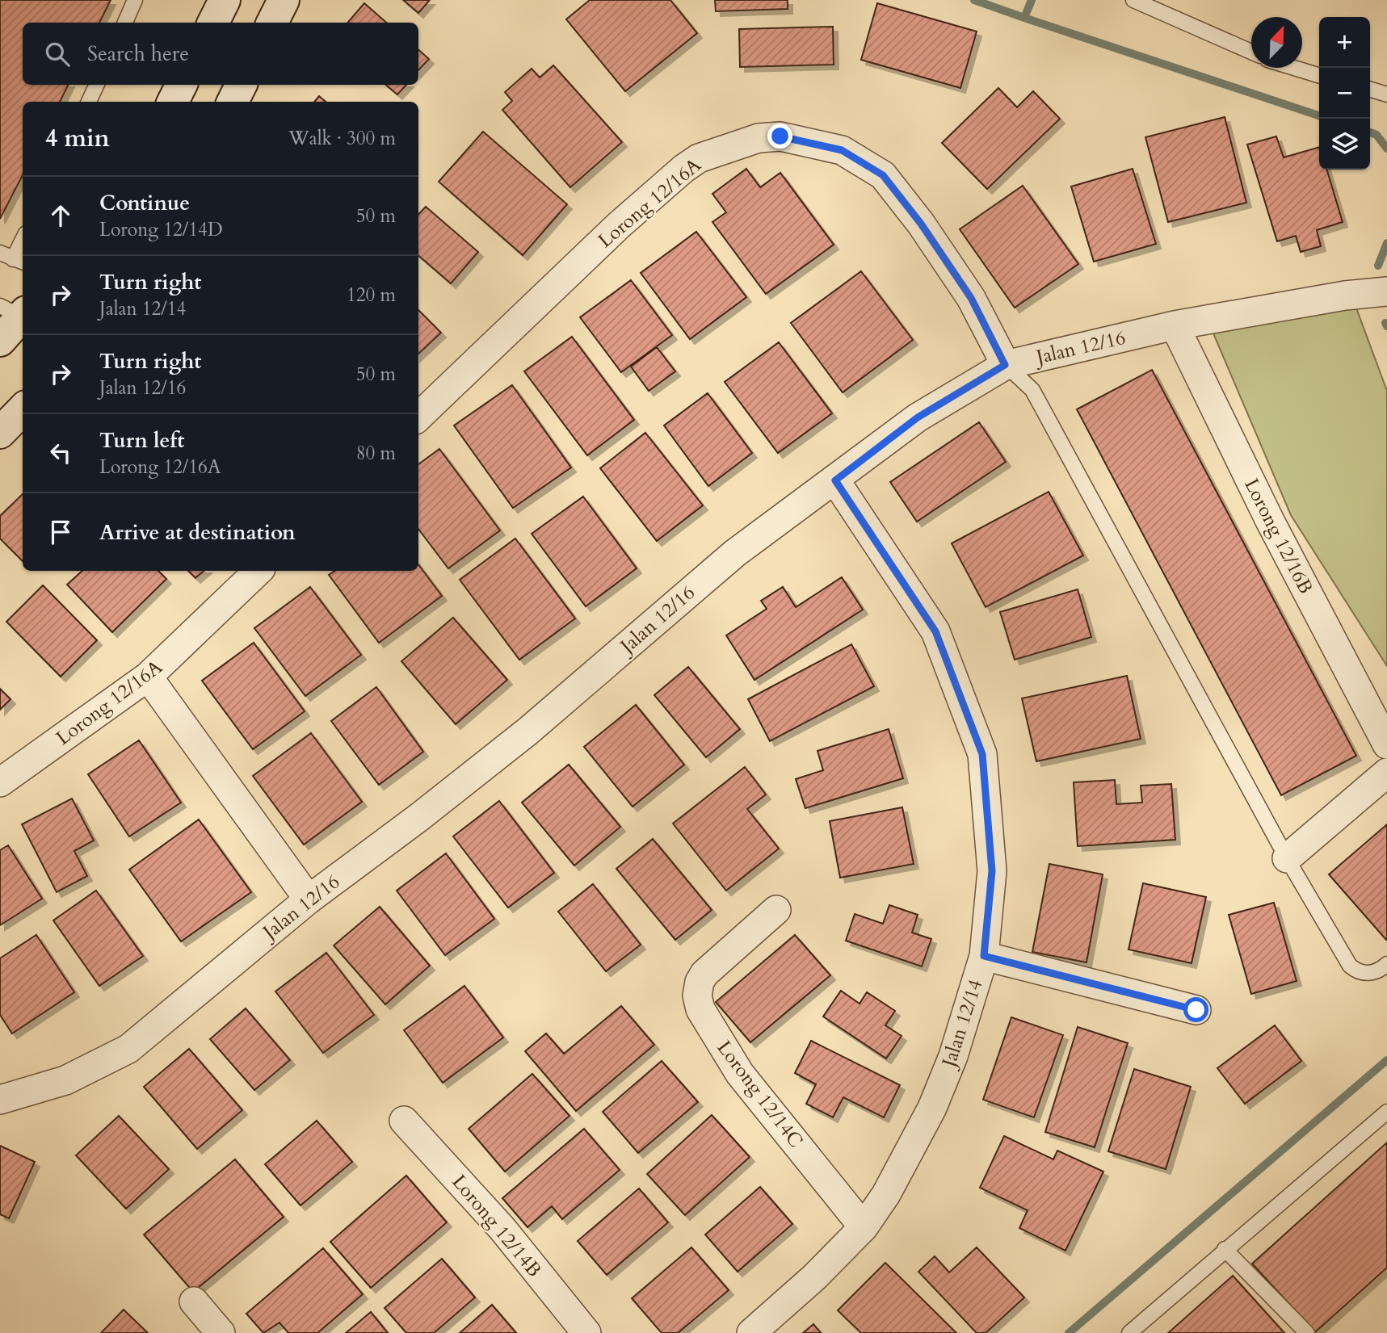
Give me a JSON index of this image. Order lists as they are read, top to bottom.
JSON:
{
  "streets": {
    "street": [
      "Lorong 12/16A",
      "Jalan 12/16",
      "Lorong 12/16B",
      "Jalan 12/14",
      "Lorong 12/14C",
      "Lorong 12/14B"
    ]
  },
  "crossings": [
    ["Lorong 12/16A", "Jalan 12/16"],
    ["Jalan 12/16", "Lorong 12/16B"],
    ["Jalan 12/16", "Jalan 12/14"],
    ["Jalan 12/14", "Lorong 12/14C"]
  ],
  "north": "top right",
  "page": {
    "map_buttons": ["+", "−"],
    "search": "Search here",
    "heading": ["4 min", "Walk · 300 m"],
    "list": [
      ["Continue", "Lorong 12/14D", "50 m"],
      ["Turn right", "Jalan 12/14", "120 m"],
      ["Turn right", "Jalan 12/16", "50 m"],
      ["Turn left", "Lorong 12/16A", "80 m"],
      "Arrive at destination"
    ]
  }
}
